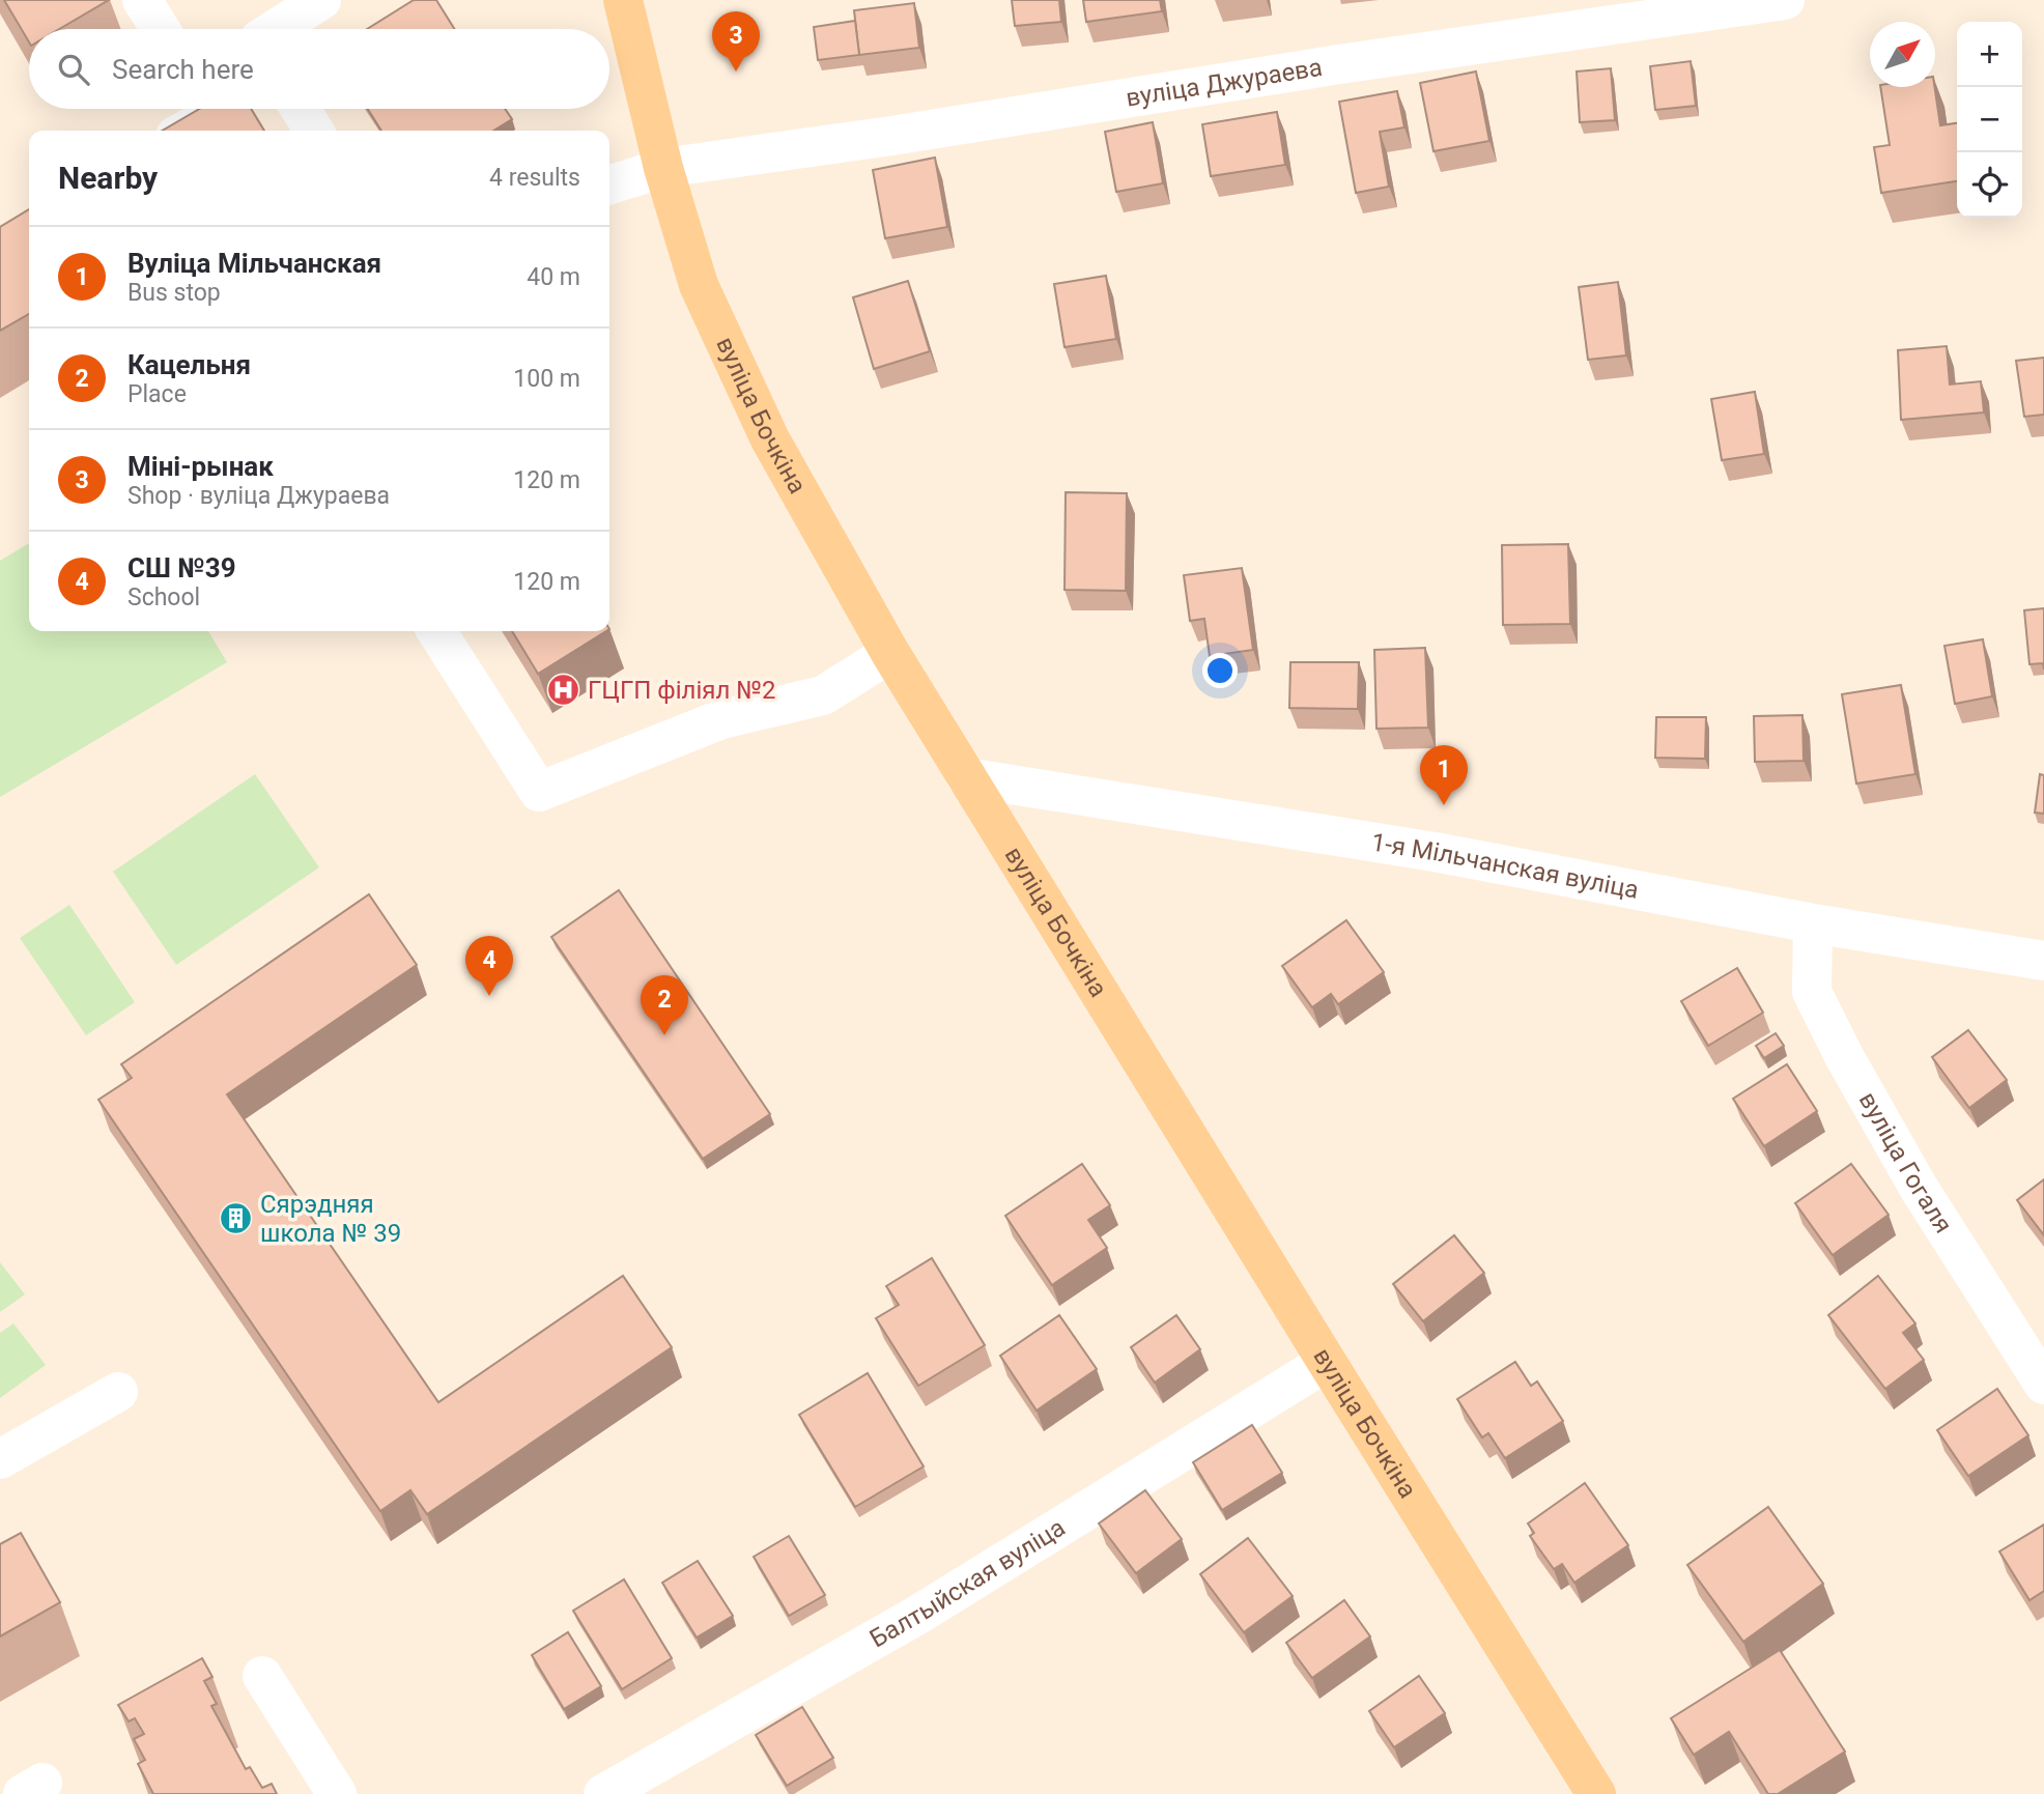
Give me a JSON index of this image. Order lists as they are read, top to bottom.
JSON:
{
  "streets": {
    "main road": ["вуліца Бочкіна"],
    "street": [
      "вуліца Джураева",
      "1-я Мільчанская вуліца",
      "вуліца Гогаля",
      "Балтыйская вуліца"
    ]
  },
  "crossings": [
    ["вуліца Джураева", "вуліца Бочкіна"],
    ["вуліца Бочкіна", "1-я Мільчанская вуліца"],
    ["вуліца Бочкіна", "Балтыйская вуліца"],
    ["1-я Мільчанская вуліца", "вуліца Гогаля"]
  ],
  "places": {
    "hospital": ["ГЦГП філіял №2"],
    "building": ["Сярэдняя школа № 39"]
  },
  "north": "top right",
  "page": {
    "pins": [
      "3",
      "1",
      "4",
      "2"
    ],
    "map_buttons": ["+", "−"],
    "search": "Search here",
    "heading": ["Nearby", "4 results"],
    "list": [
      {
        "mark": "1",
        "name": "Вуліца Мільчанская",
        "note": "Bus stop",
        "value": "40 m"
      },
      {
        "mark": "2",
        "name": "Кацельня",
        "note": "Place",
        "value": "100 m"
      },
      {
        "mark": "3",
        "name": "Міні-рынак",
        "note": "Shop · вуліца Джураева",
        "value": "120 m"
      },
      {
        "mark": "4",
        "name": "СШ №39",
        "note": "School",
        "value": "120 m"
      }
    ]
  }
}
